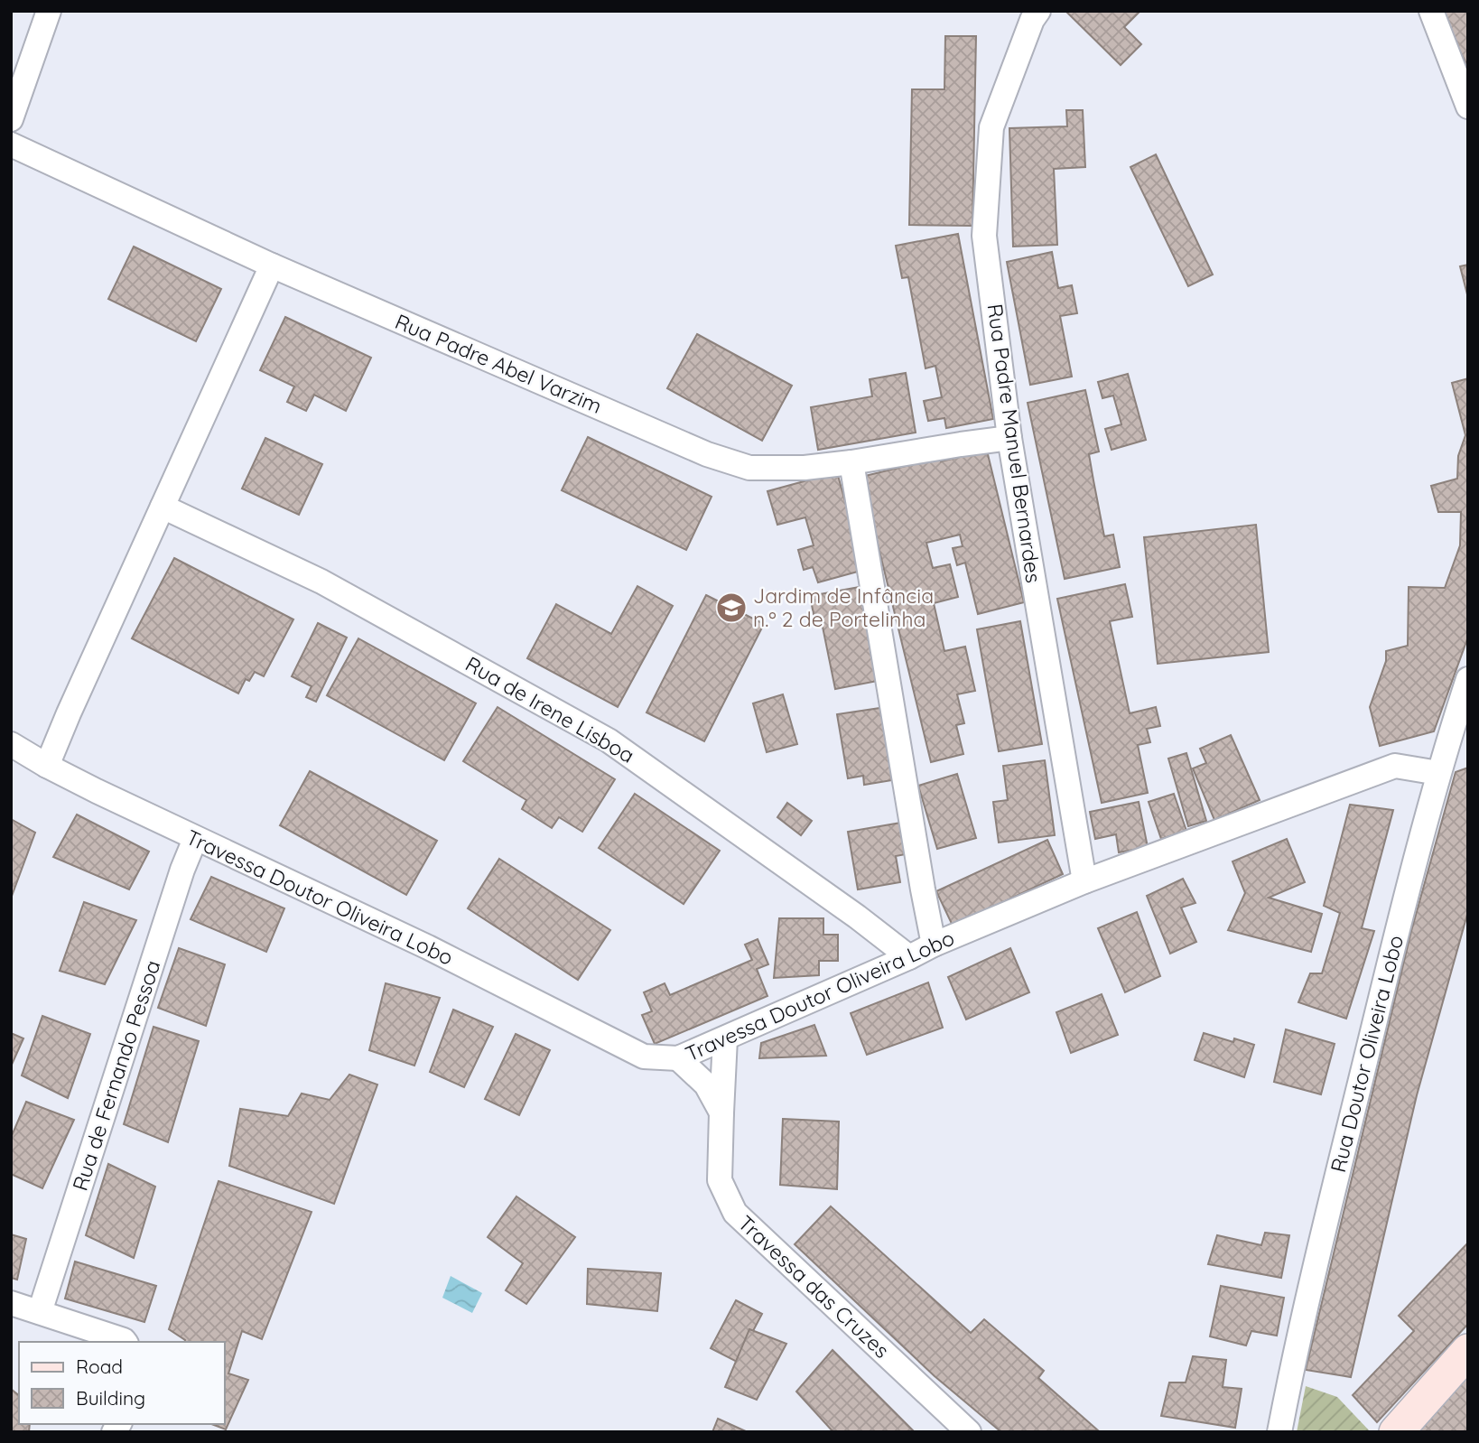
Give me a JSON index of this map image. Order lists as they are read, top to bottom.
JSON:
{
  "streets": {
    "street": [
      "Rua Padre Abel Varzim",
      "Rua Padre Manuel Bernardes",
      "Rua de Irene Lisboa",
      "Travessa Doutor Oliveira Lobo",
      "Rua Doutor Oliveira Lobo",
      "Rua de Fernando Pessoa",
      "Travessa das Cruzes"
    ]
  },
  "crossings": [
    ["Rua Padre Abel Varzim", "Rua Padre Manuel Bernardes"],
    ["Rua Padre Manuel Bernardes", "Travessa Doutor Oliveira Lobo"],
    ["Rua de Irene Lisboa", "Travessa Doutor Oliveira Lobo"],
    ["Travessa Doutor Oliveira Lobo", "Rua Doutor Oliveira Lobo"],
    ["Travessa Doutor Oliveira Lobo", "Rua de Fernando Pessoa"],
    ["Travessa Doutor Oliveira Lobo", "Travessa das Cruzes"]
  ],
  "places": {
    "school or university": ["Jardim de Infância n.º 2 de Portelinha"]
  },
  "legend": ["Road", "Building"]
}
